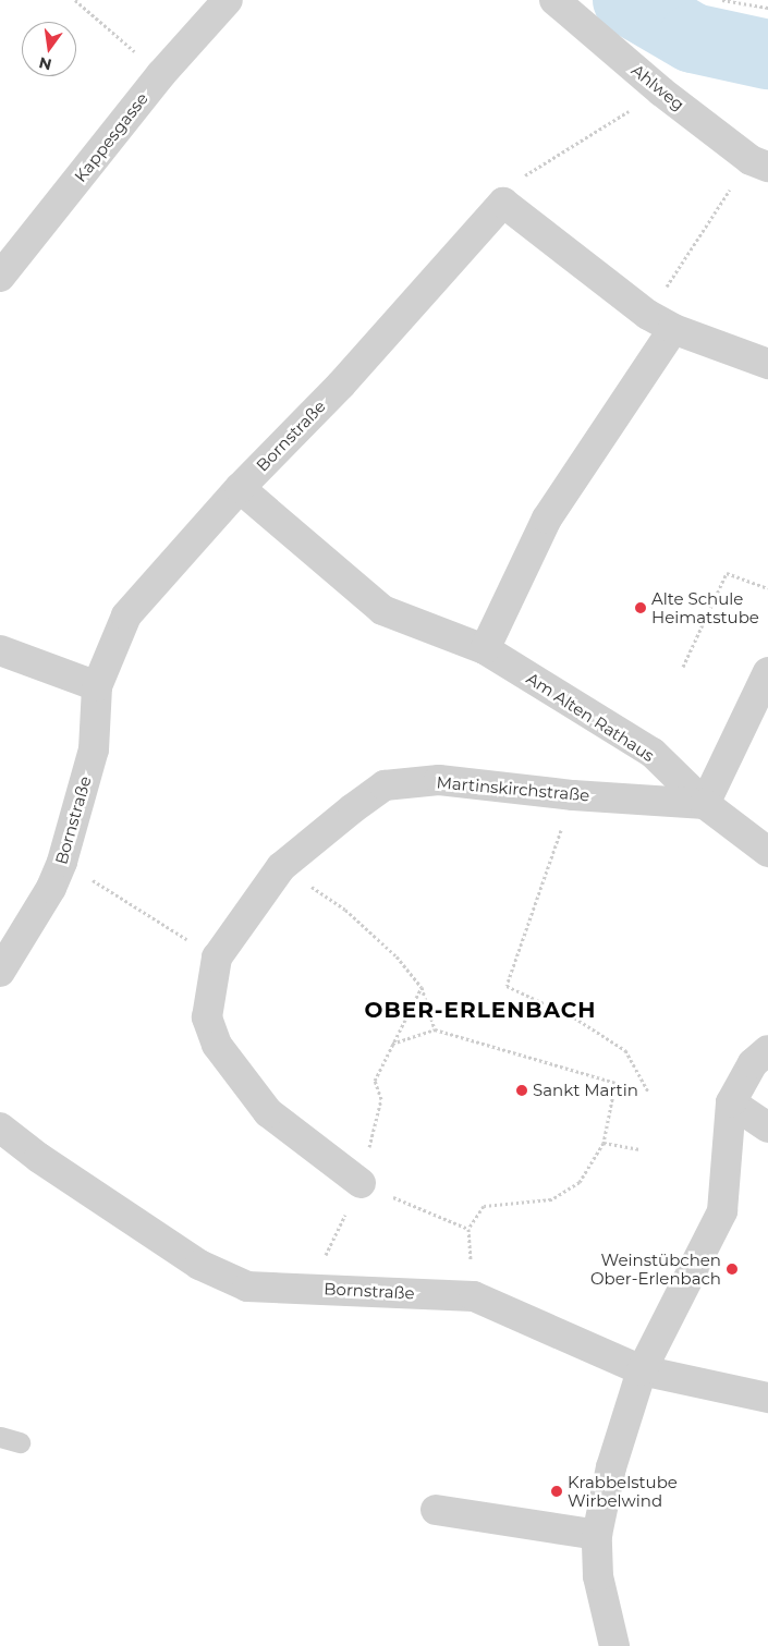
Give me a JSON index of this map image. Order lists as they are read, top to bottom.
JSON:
{
  "streets": {
    "street": [
      "Ahlweg",
      "Kappesgasse",
      "Bornstraße",
      "Am Alten Rathaus",
      "Martinskirchstraße"
    ]
  },
  "crossings": [
    ["Bornstraße", "Am Alten Rathaus"],
    ["Am Alten Rathaus", "Martinskirchstraße"]
  ],
  "districts": ["OBER-ERLENBACH"],
  "places": [
    "Alte Schule Heimatstube",
    "Sankt Martin",
    "Weinstübchen Ober-Erlenbach",
    "Krabbelstube Wirbelwind"
  ],
  "north": "bottom"
}
